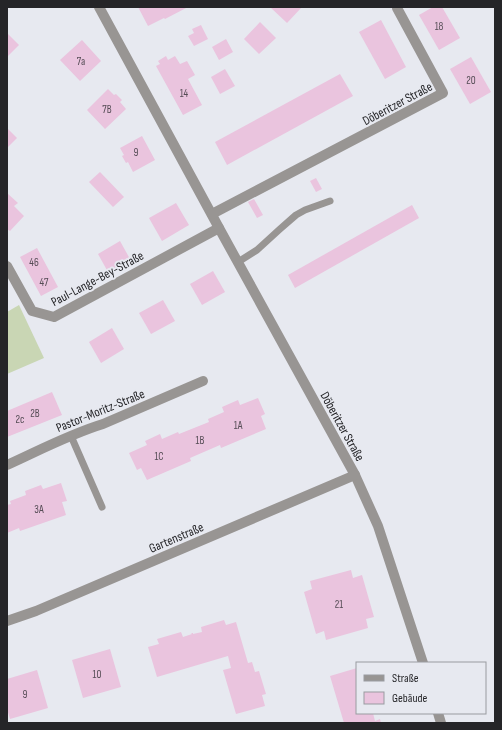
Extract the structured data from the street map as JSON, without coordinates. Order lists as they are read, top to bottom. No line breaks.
{"streets":{"street":["Döberitzer Straße","Paul-Lange-Bey-Straße","Pastor-Moritz-Straße","Gartenstraße"]},"crossings":[["Döberitzer Straße","Paul-Lange-Bey-Straße"],["Döberitzer Straße","Gartenstraße"]],"house_numbers":["18","7a","20","14","7B","9","46","47","2B","2c","1A","1B","1C","3A","21","10","9"],"legend":["Straße","Gebäude"]}
